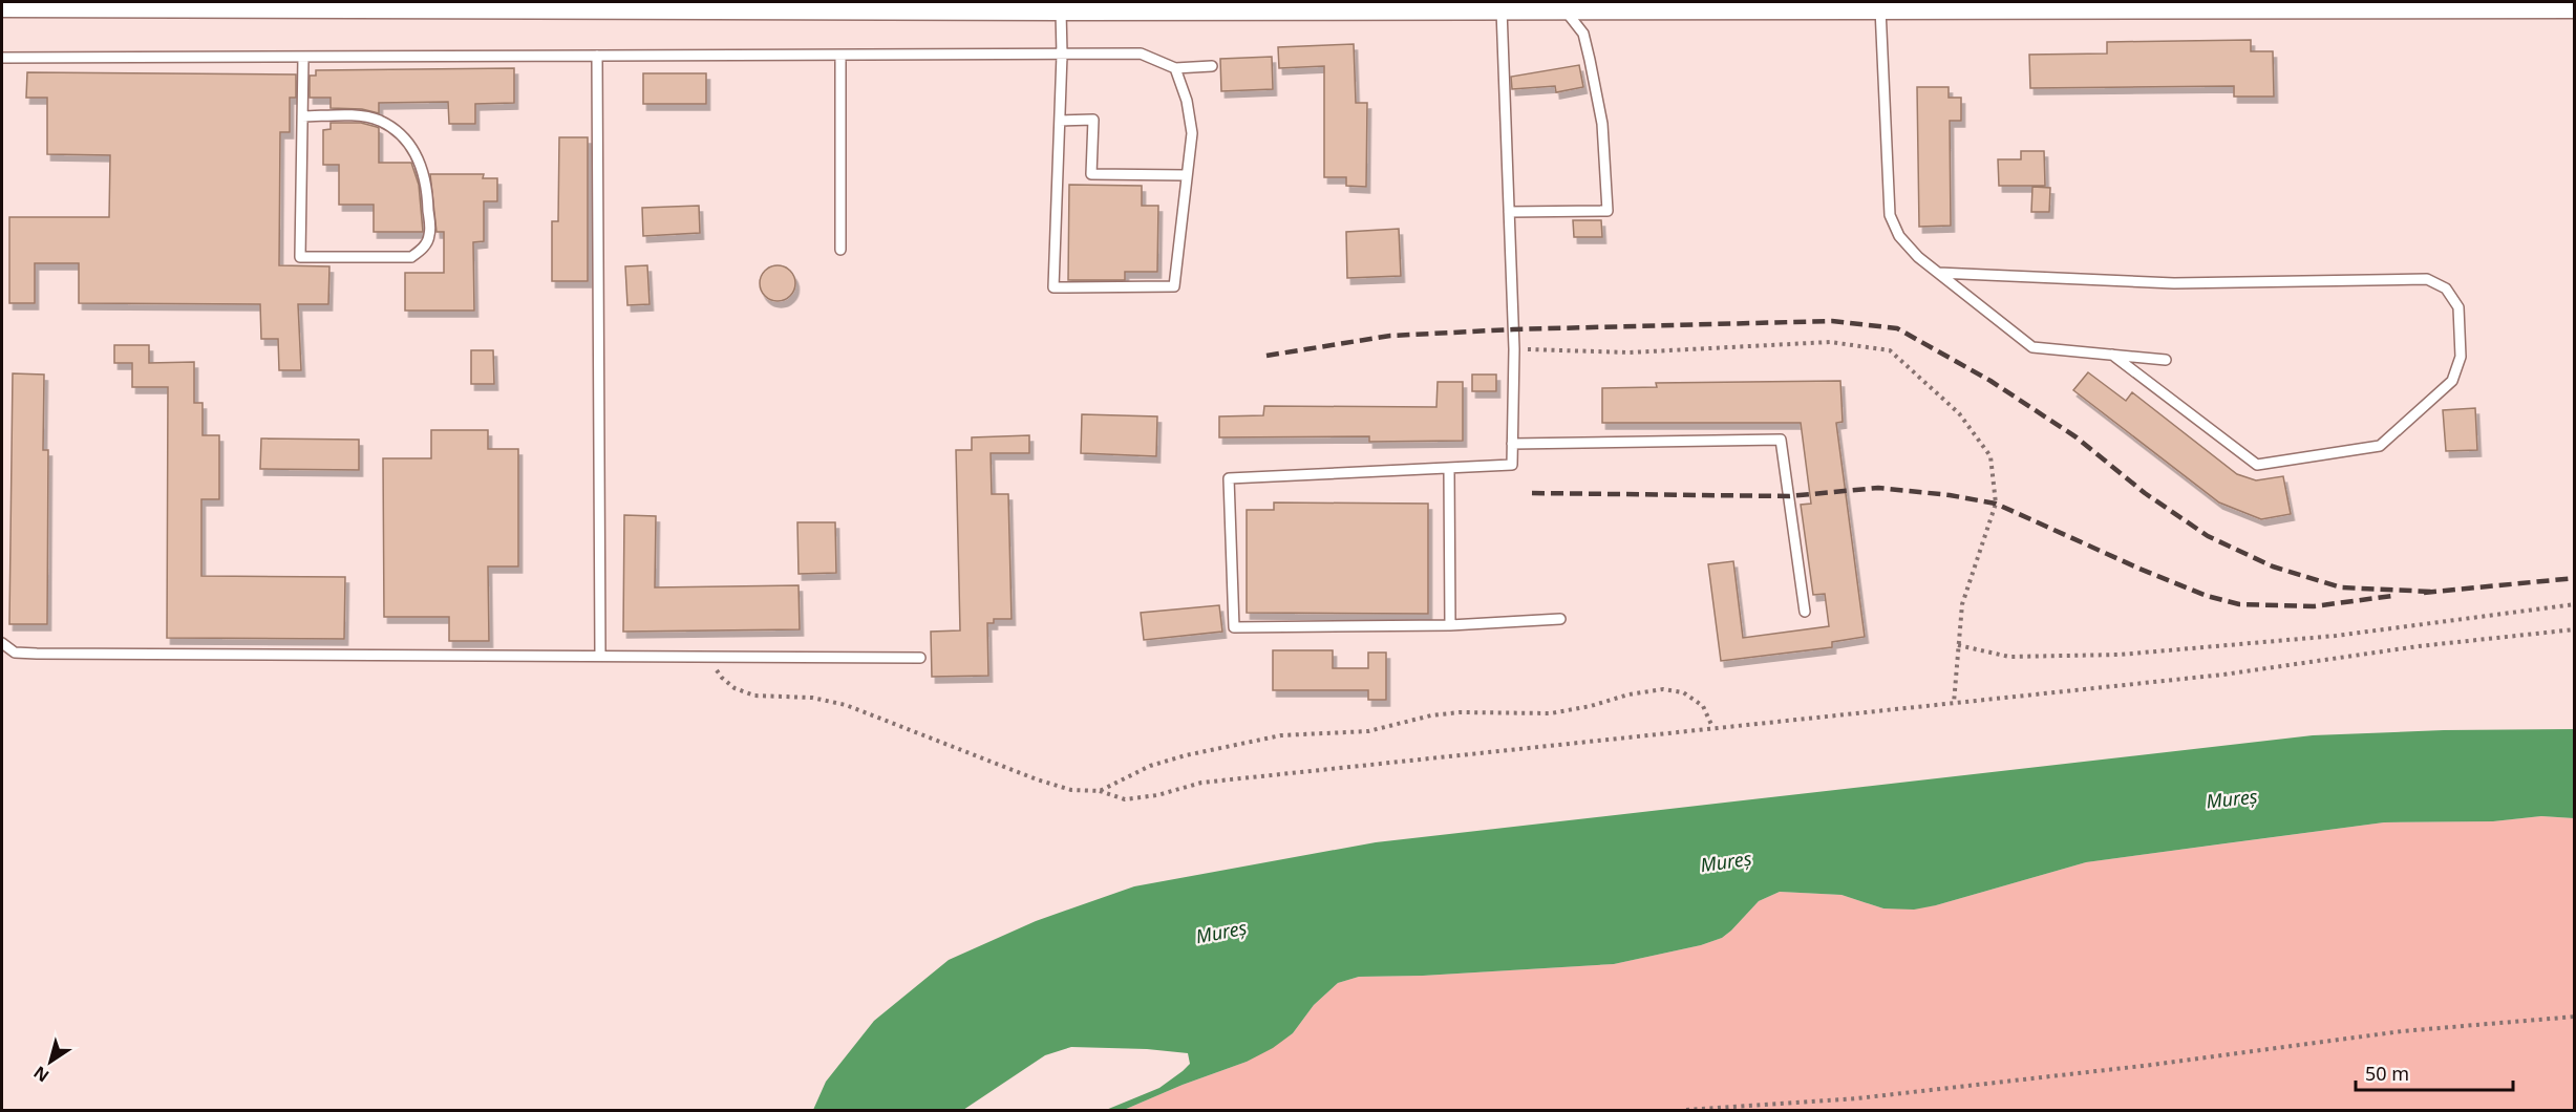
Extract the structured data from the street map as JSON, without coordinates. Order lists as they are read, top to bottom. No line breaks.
{"water":["Mureș"],"scale_bar":"50 m","north":"bottom left"}
